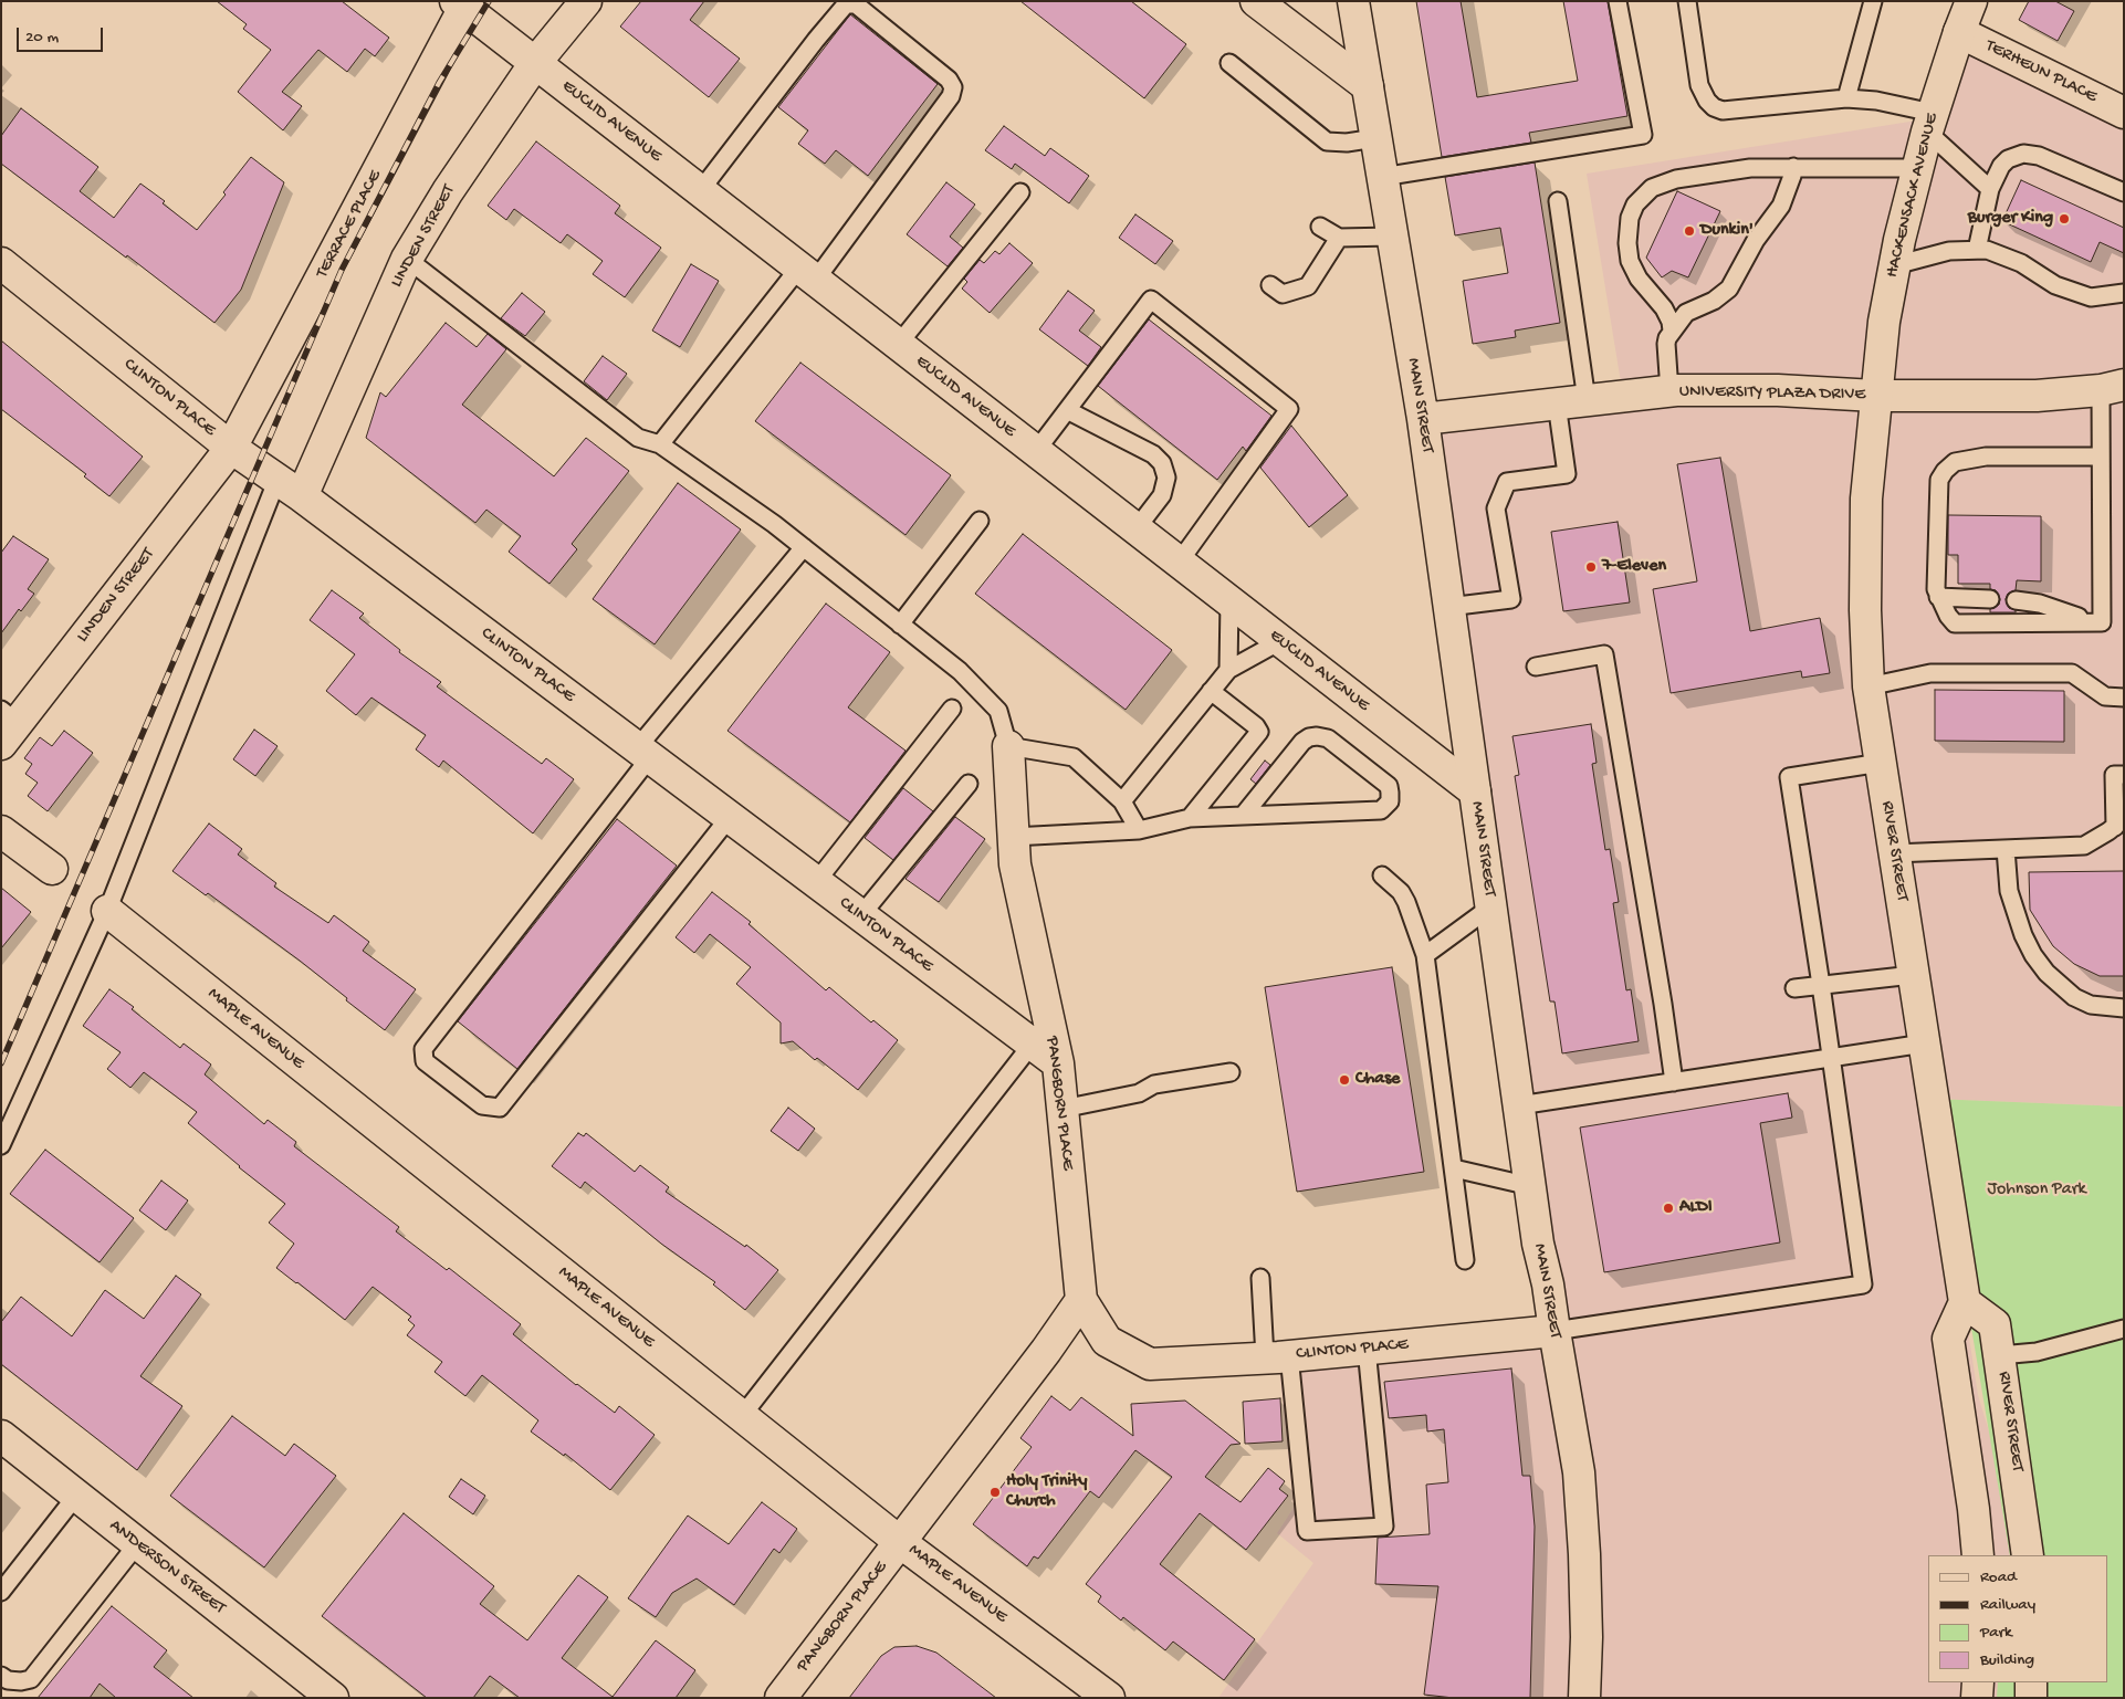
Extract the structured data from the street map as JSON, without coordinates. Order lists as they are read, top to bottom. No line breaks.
{"streets":{"street":["TERHEUN PLACE","EUCLID AVENUE","HACKENSACK AVENUE","TERRACE PLACE","LINDEN STREET","UNIVERSITY PLAZA DRIVE","CLINTON PLACE","MAIN STREET","RIVER STREET","MAPLE AVENUE","PANGBORN PLACE","ANDERSON STREET"]},"crossings":[["TERHEUN PLACE","HACKENSACK AVENUE"],["EUCLID AVENUE","TERRACE PLACE"],["EUCLID AVENUE","LINDEN STREET"],["EUCLID AVENUE","MAIN STREET"],["HACKENSACK AVENUE","UNIVERSITY PLAZA DRIVE"],["HACKENSACK AVENUE","RIVER STREET"],["TERRACE PLACE","LINDEN STREET"],["TERRACE PLACE","CLINTON PLACE"],["LINDEN STREET","CLINTON PLACE"],["UNIVERSITY PLAZA DRIVE","MAIN STREET"],["UNIVERSITY PLAZA DRIVE","RIVER STREET"],["CLINTON PLACE","MAIN STREET"],["CLINTON PLACE","PANGBORN PLACE"],["MAPLE AVENUE","PANGBORN PLACE"]],"parks":["Johnson Park"],"places":["Burger King","Dunkin'","7-Eleven","Chase","ALDI","Holy Trinity Church"],"legend":["Road","Railway","Park","Building"],"scale_bar":"20 m"}
